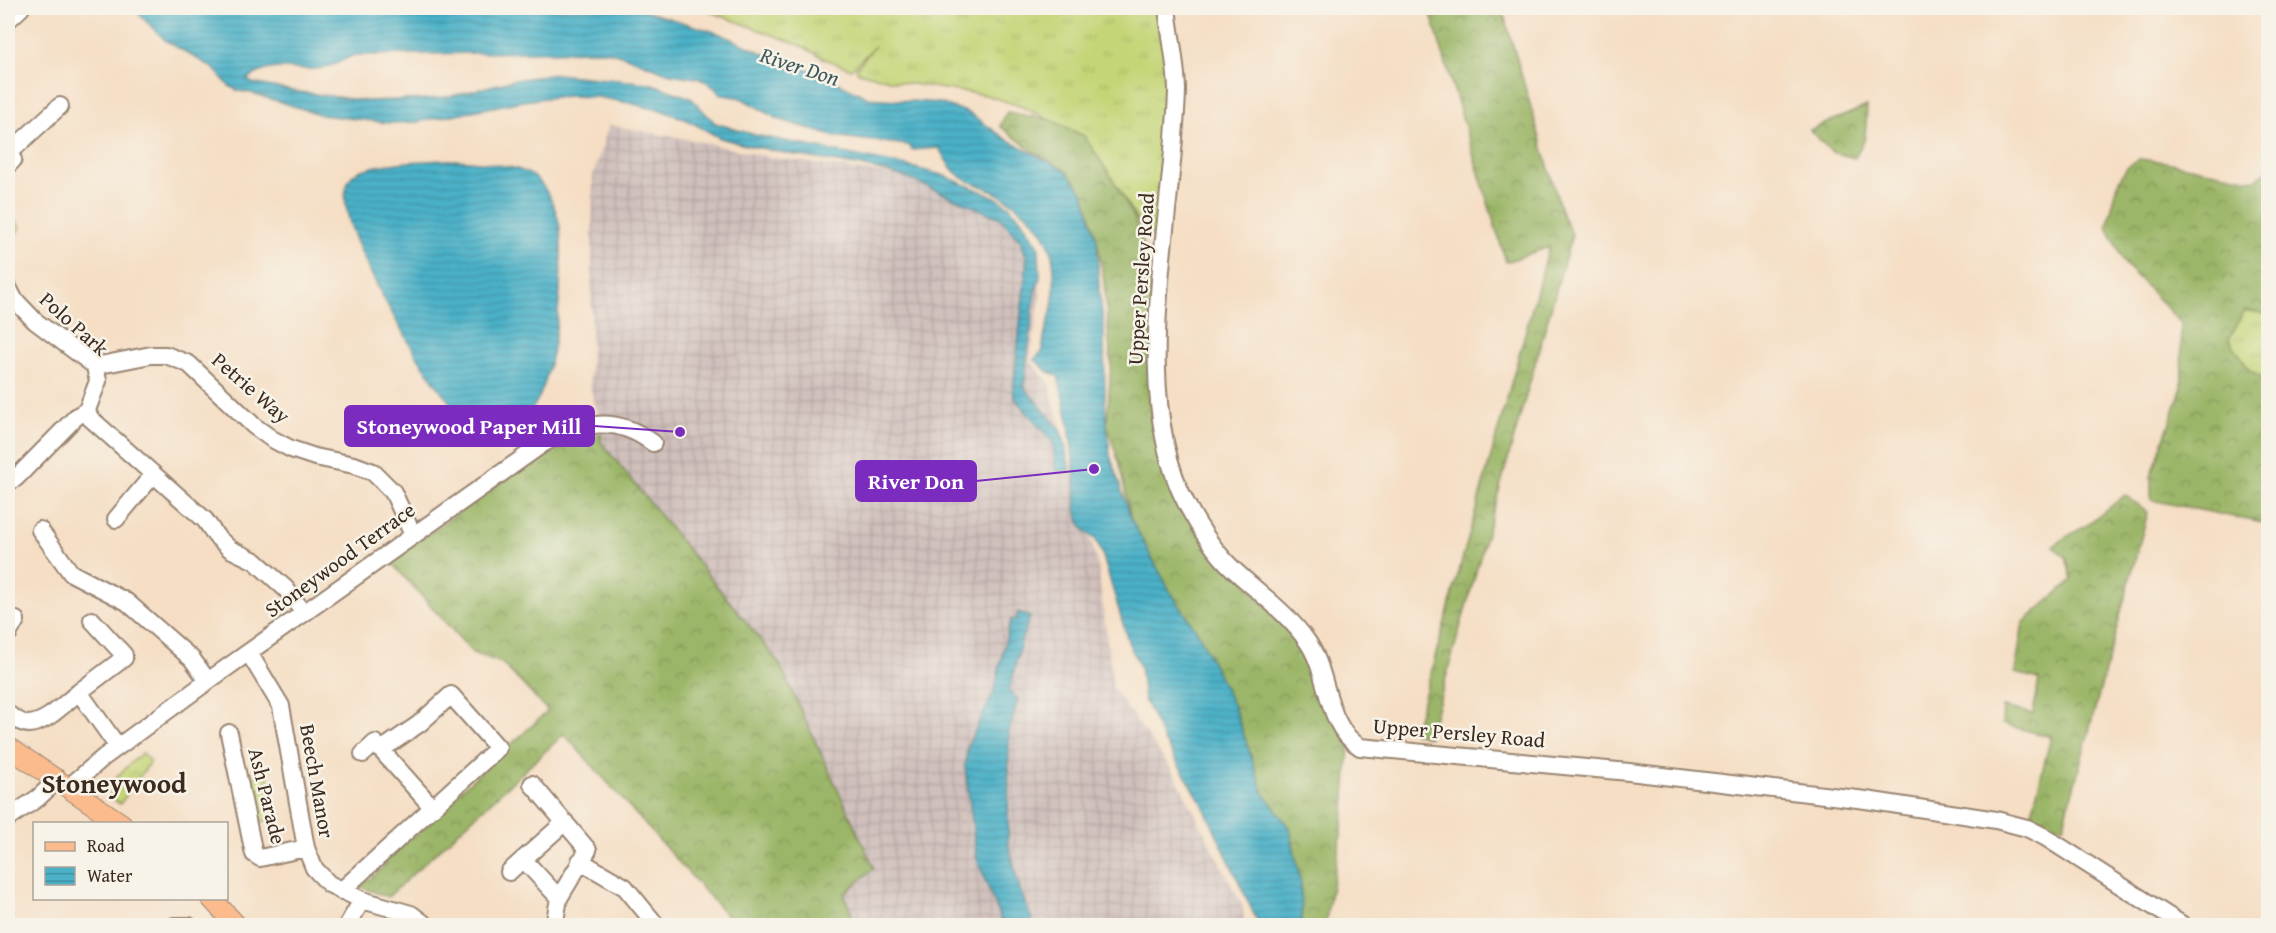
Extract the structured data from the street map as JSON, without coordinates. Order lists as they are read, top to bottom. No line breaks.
{"streets":{"street":["Upper Persley Road","Polo Park","Petrie Way","Stoneywood Terrace","Beech Manor","Ash Parade"]},"crossings":[["Polo Park","Petrie Way"],["Petrie Way","Stoneywood Terrace"],["Stoneywood Terrace","Beech Manor"],["Beech Manor","Ash Parade"]],"districts":["Stoneywood"],"water":["River Don"],"places":["Stoneywood Paper Mill","River Don"],"legend":["Road","Water"]}
